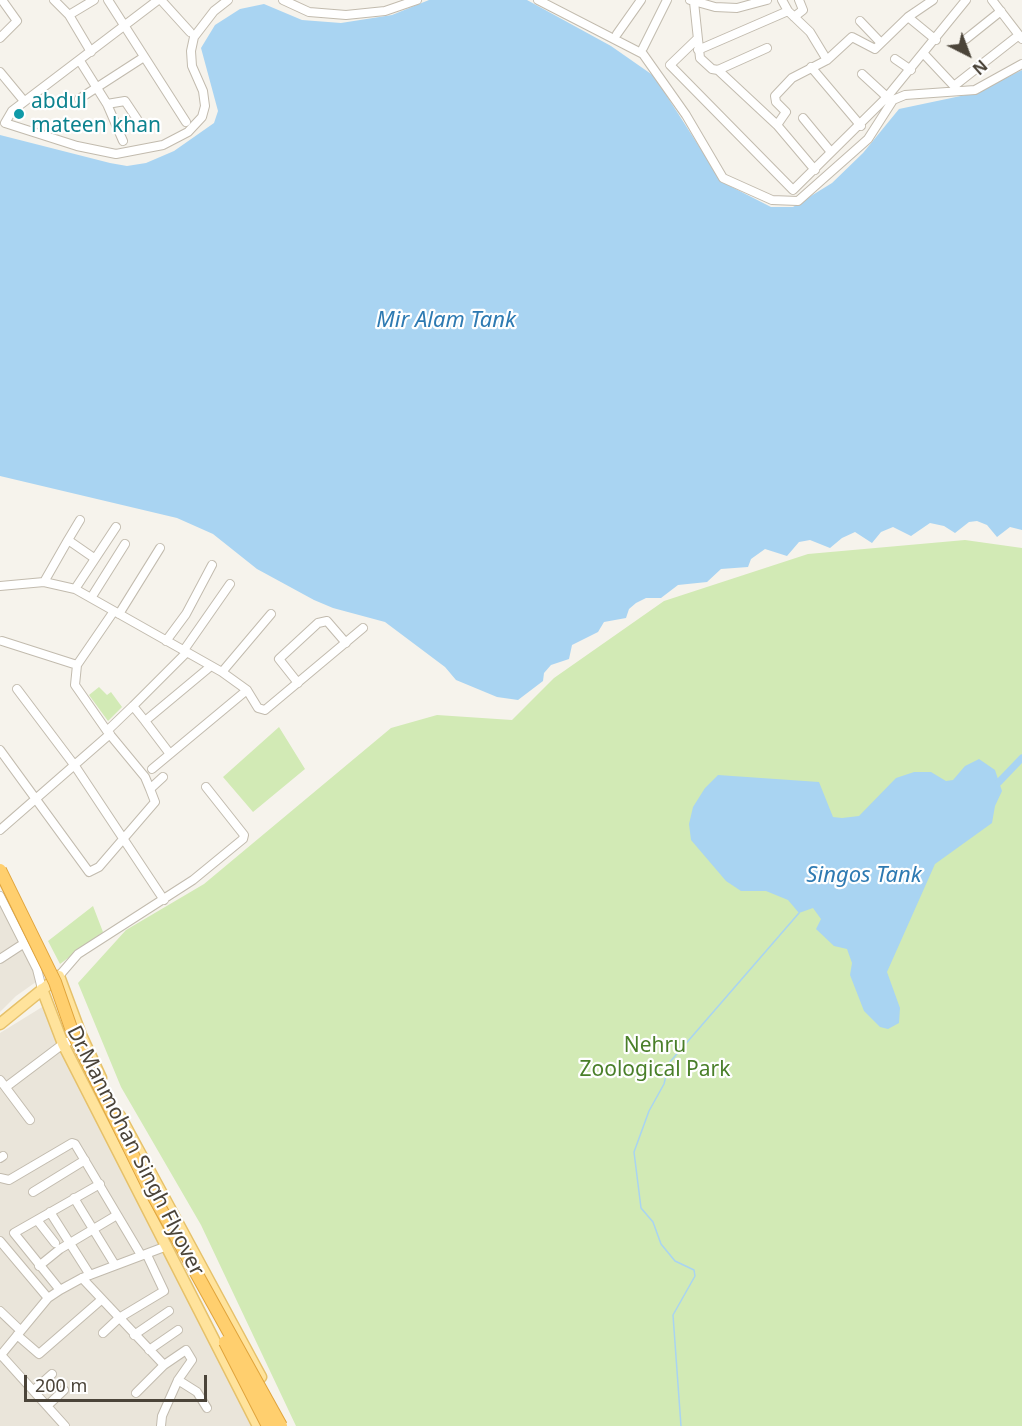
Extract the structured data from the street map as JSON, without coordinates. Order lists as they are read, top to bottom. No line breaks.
{"streets":{"highway":["Dr.Manmohan Singh Flyover"]},"water":["Mir Alam Tank","Singos Tank"],"parks":["Nehru Zoological Park"],"places":["abdul mateen khan"],"scale_bar":"200 m","north":"bottom right"}
